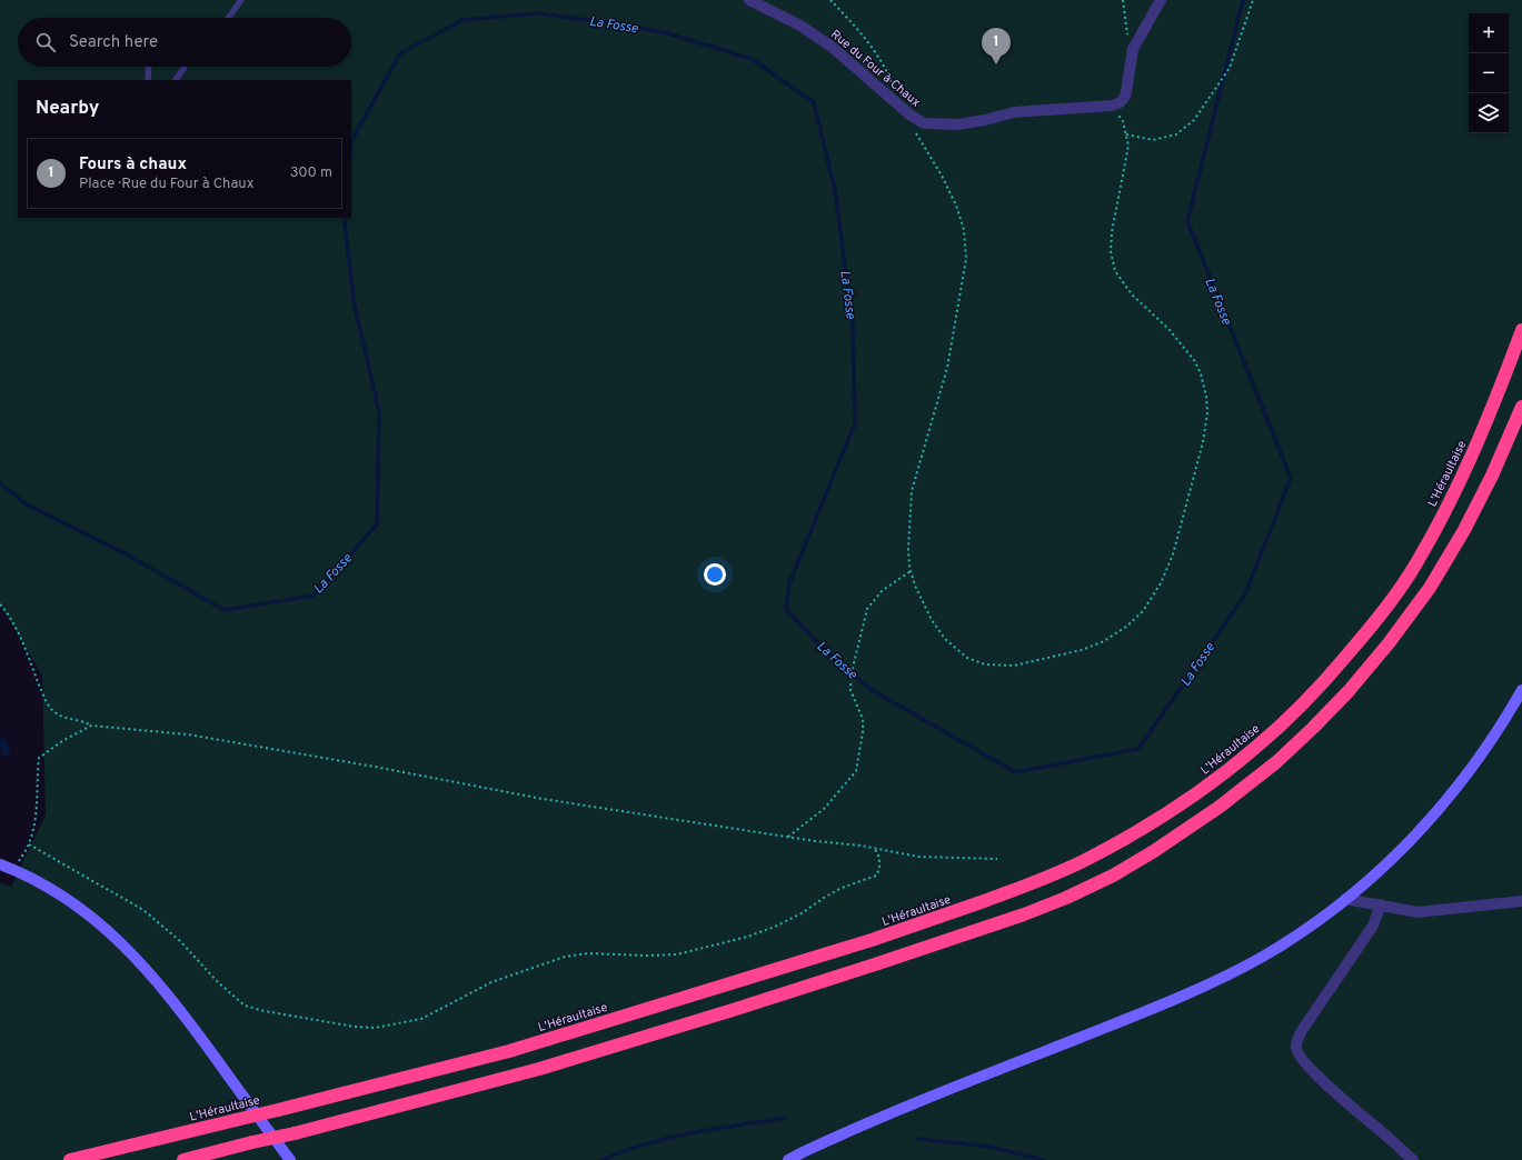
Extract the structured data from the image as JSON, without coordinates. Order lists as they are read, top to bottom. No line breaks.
{"streets":{"highway":["L'Héraultaise"],"street":["Rue du Four à Chaux"]},"water":["La Fosse"],"page":{"map_buttons":["+","−"],"search":"Search here","pins":"1","heading":"Nearby","list":[{"mark":"1","name":"Fours à chaux","note":"Place · Rue du Four à Chaux","value":"300 m"}]}}
